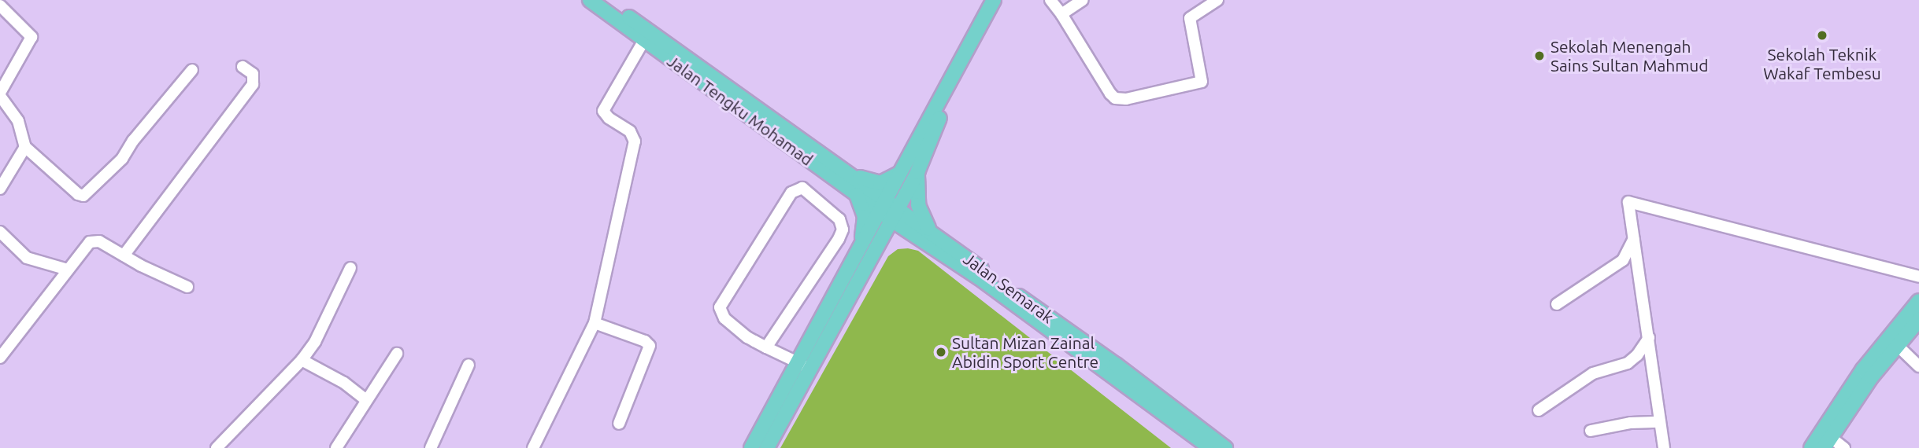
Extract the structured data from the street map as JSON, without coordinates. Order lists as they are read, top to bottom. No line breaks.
{"streets":{"main road":["Jalan Tengku Mohamad","Jalan Semarak"]},"crossings":[["Jalan Tengku Mohamad","Jalan Semarak"]],"places":["Sekolah Teknik Wakaf Tembesu","Sekolah Menengah Sains Sultan Mahmud","Sultan Mizan Zainal Abidin Sport Centre"]}
